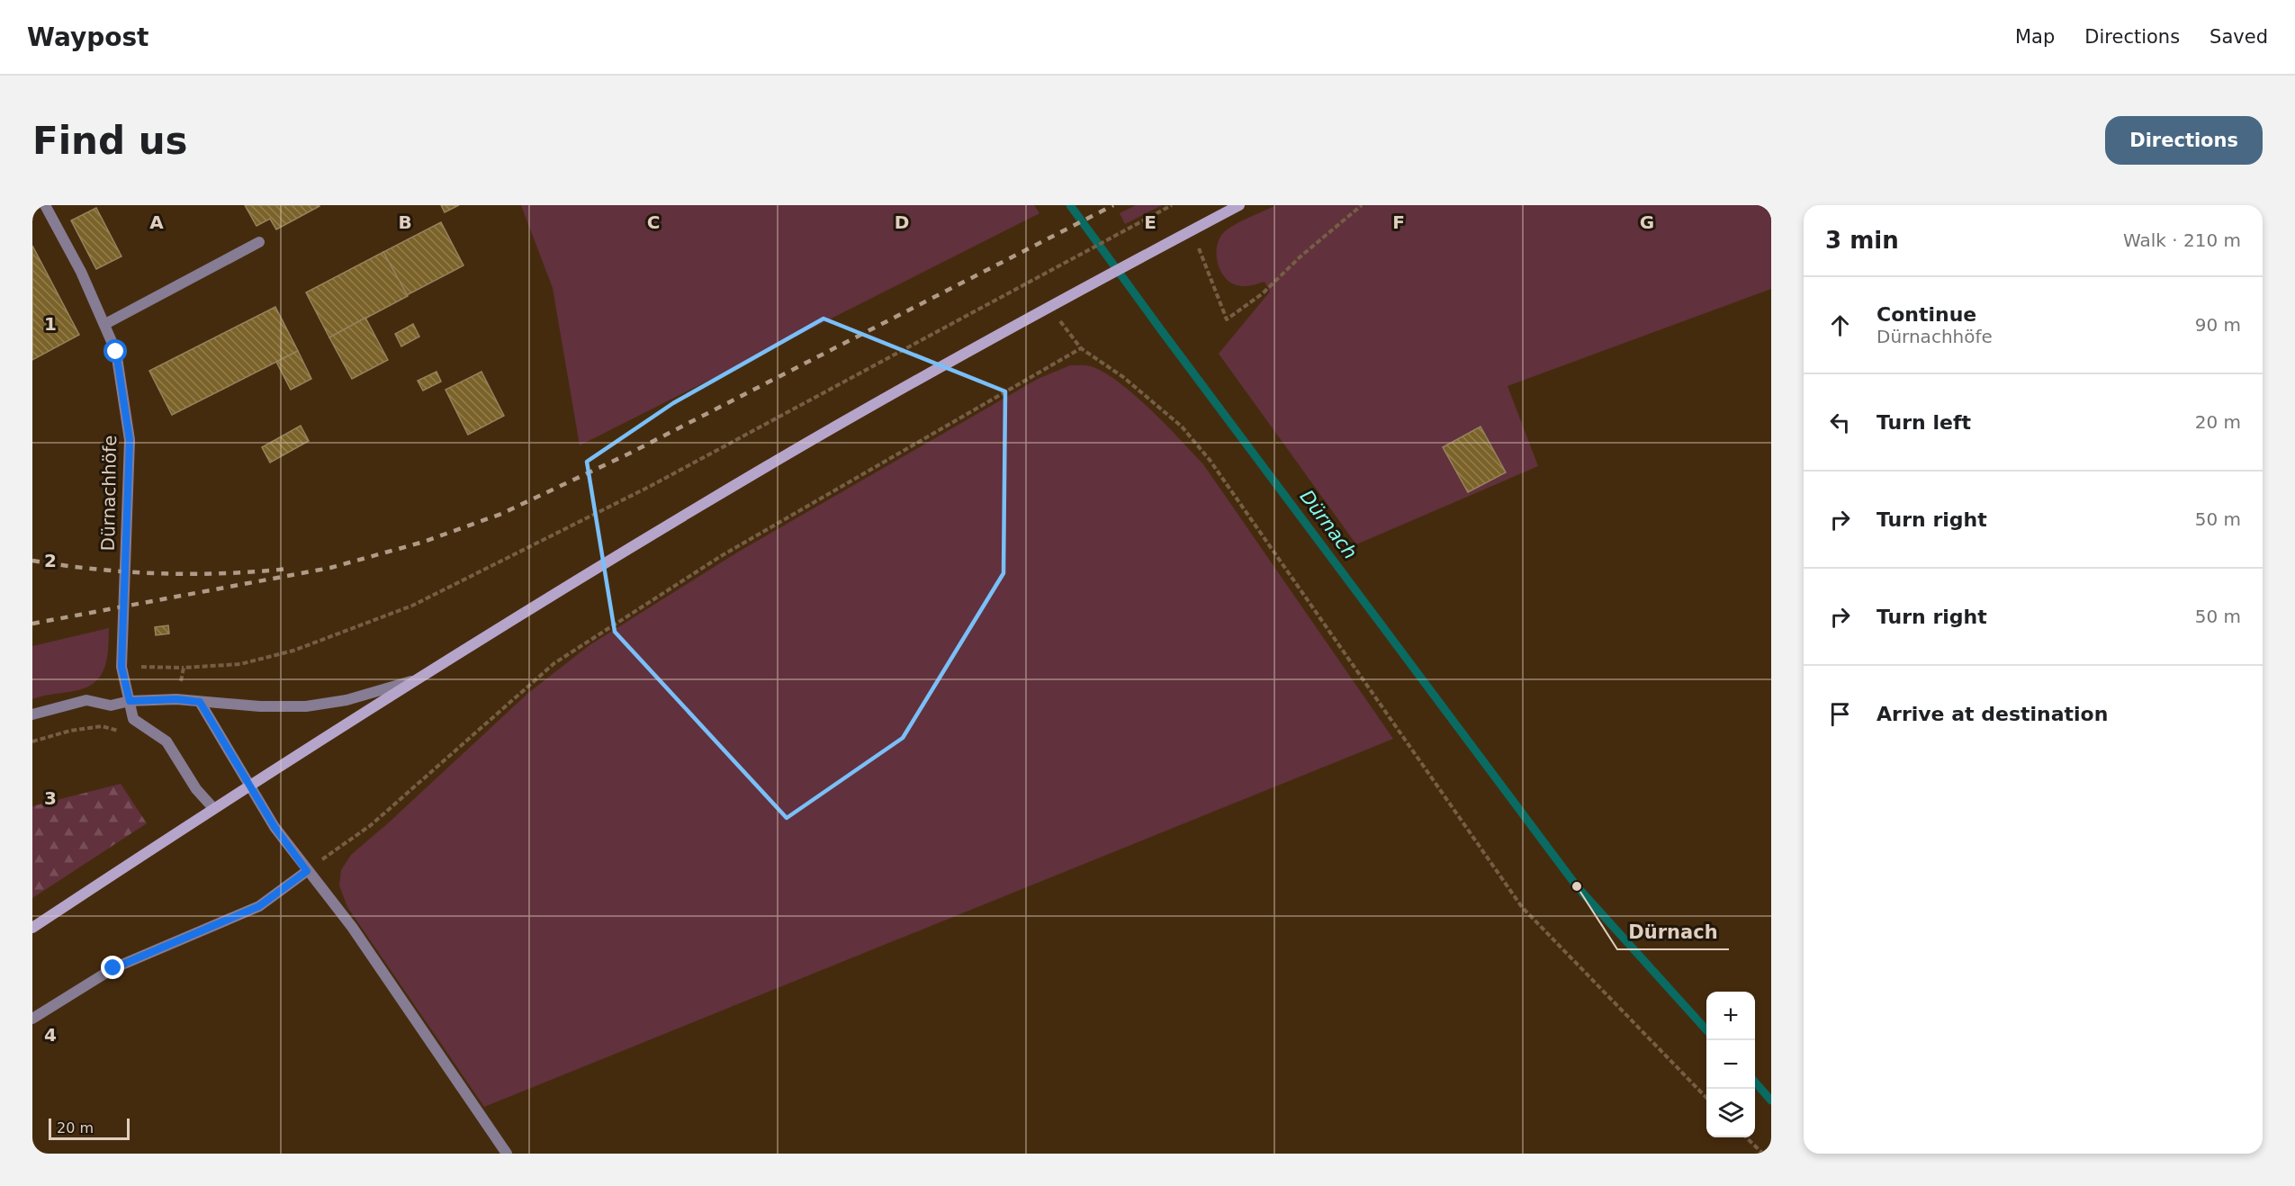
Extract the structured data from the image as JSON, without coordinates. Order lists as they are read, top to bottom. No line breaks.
{"streets":{"street":["Dürnachhöfe"]},"water":["Dürnach"],"places":["Dürnach"],"scale_bar":"20 m","page":{"header":"Waypost","nav":["Map","Directions","Saved"],"buttons":"Directions","title":"Find us","heading":["3 min","Walk · 210 m"],"list":[["Continue","Dürnachhöfe","90 m"],["Turn left","20 m"],["Turn right","50 m"],["Turn right","50 m"],"Arrive at destination"],"map_buttons":["+","−"],"scale":"20 m"},"grid":{"columns":["A","B","C","D","E","F","G"],"rows":["1","2","3","4"]}}
